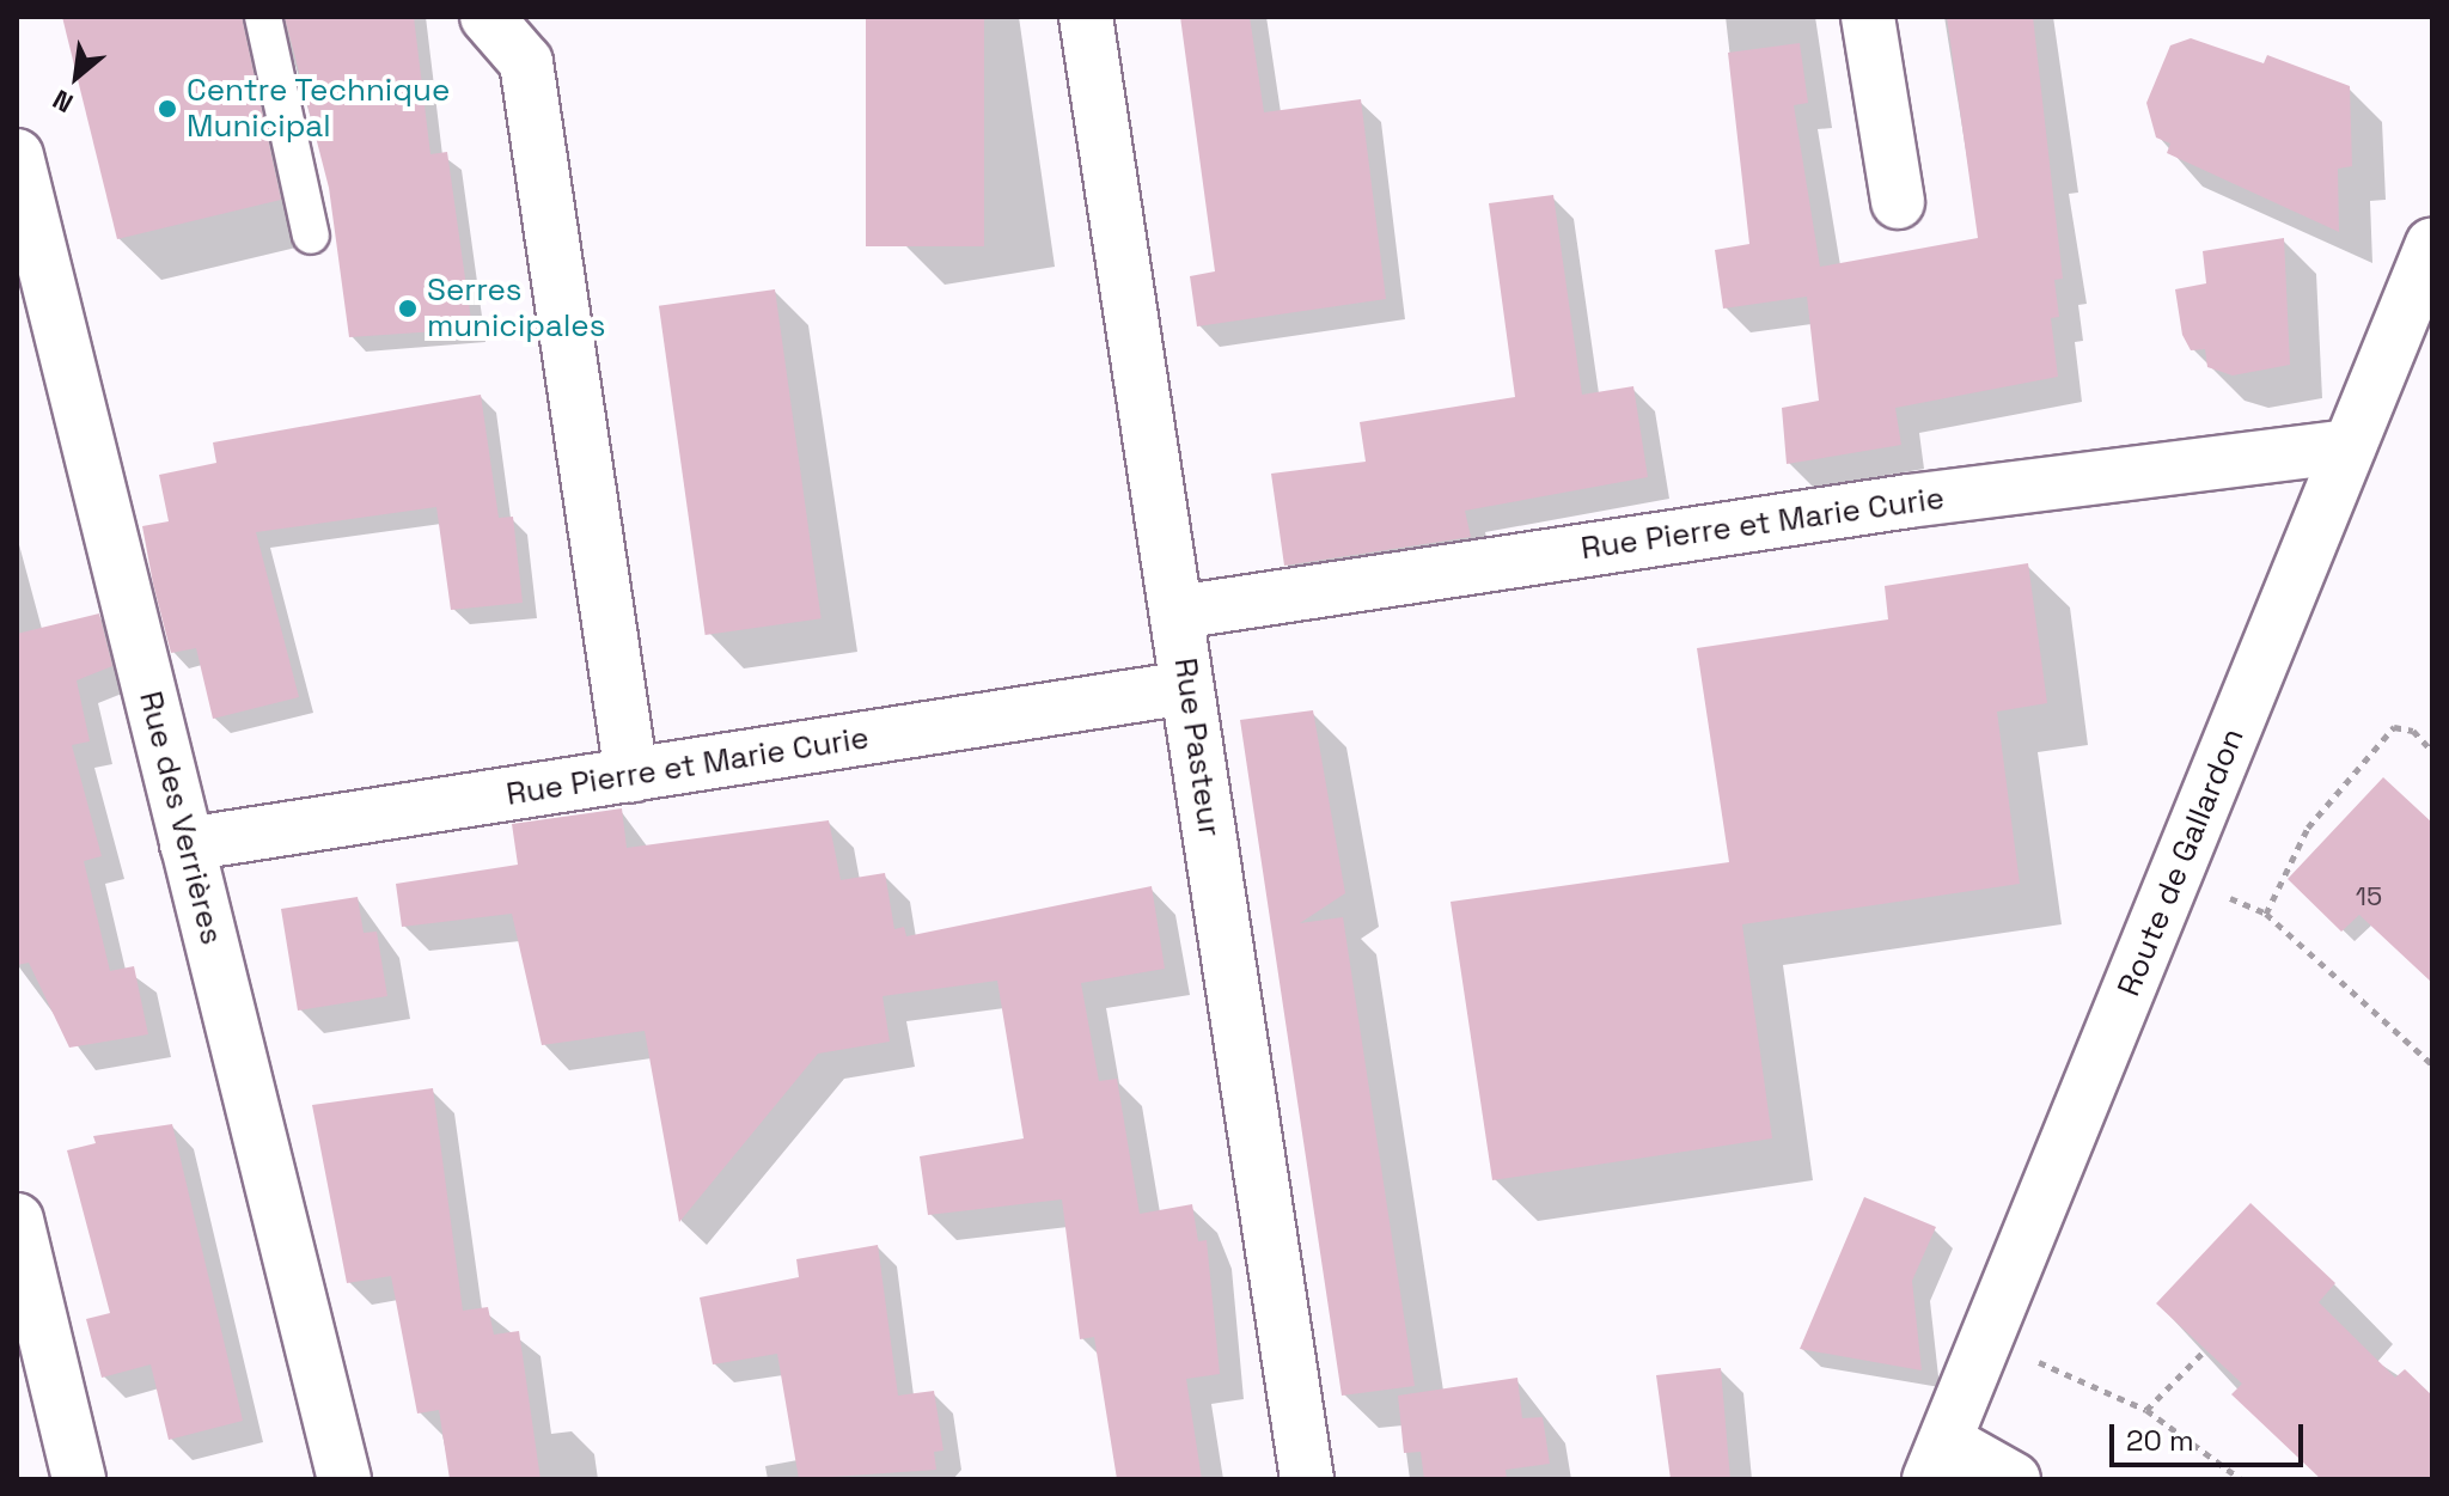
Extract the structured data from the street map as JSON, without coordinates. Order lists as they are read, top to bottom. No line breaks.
{"streets":{"street":["Rue Pierre et Marie Curie","Rue Pasteur","Rue des Verrières","Route de Gallardon"]},"crossings":[["Rue Pierre et Marie Curie","Rue Pasteur"],["Rue Pierre et Marie Curie","Rue des Verrières"],["Rue Pierre et Marie Curie","Route de Gallardon"]],"places":["Centre Technique Municipal","Serres municipales"],"house_numbers":["15"],"scale_bar":"20 m","north":"bottom left"}
